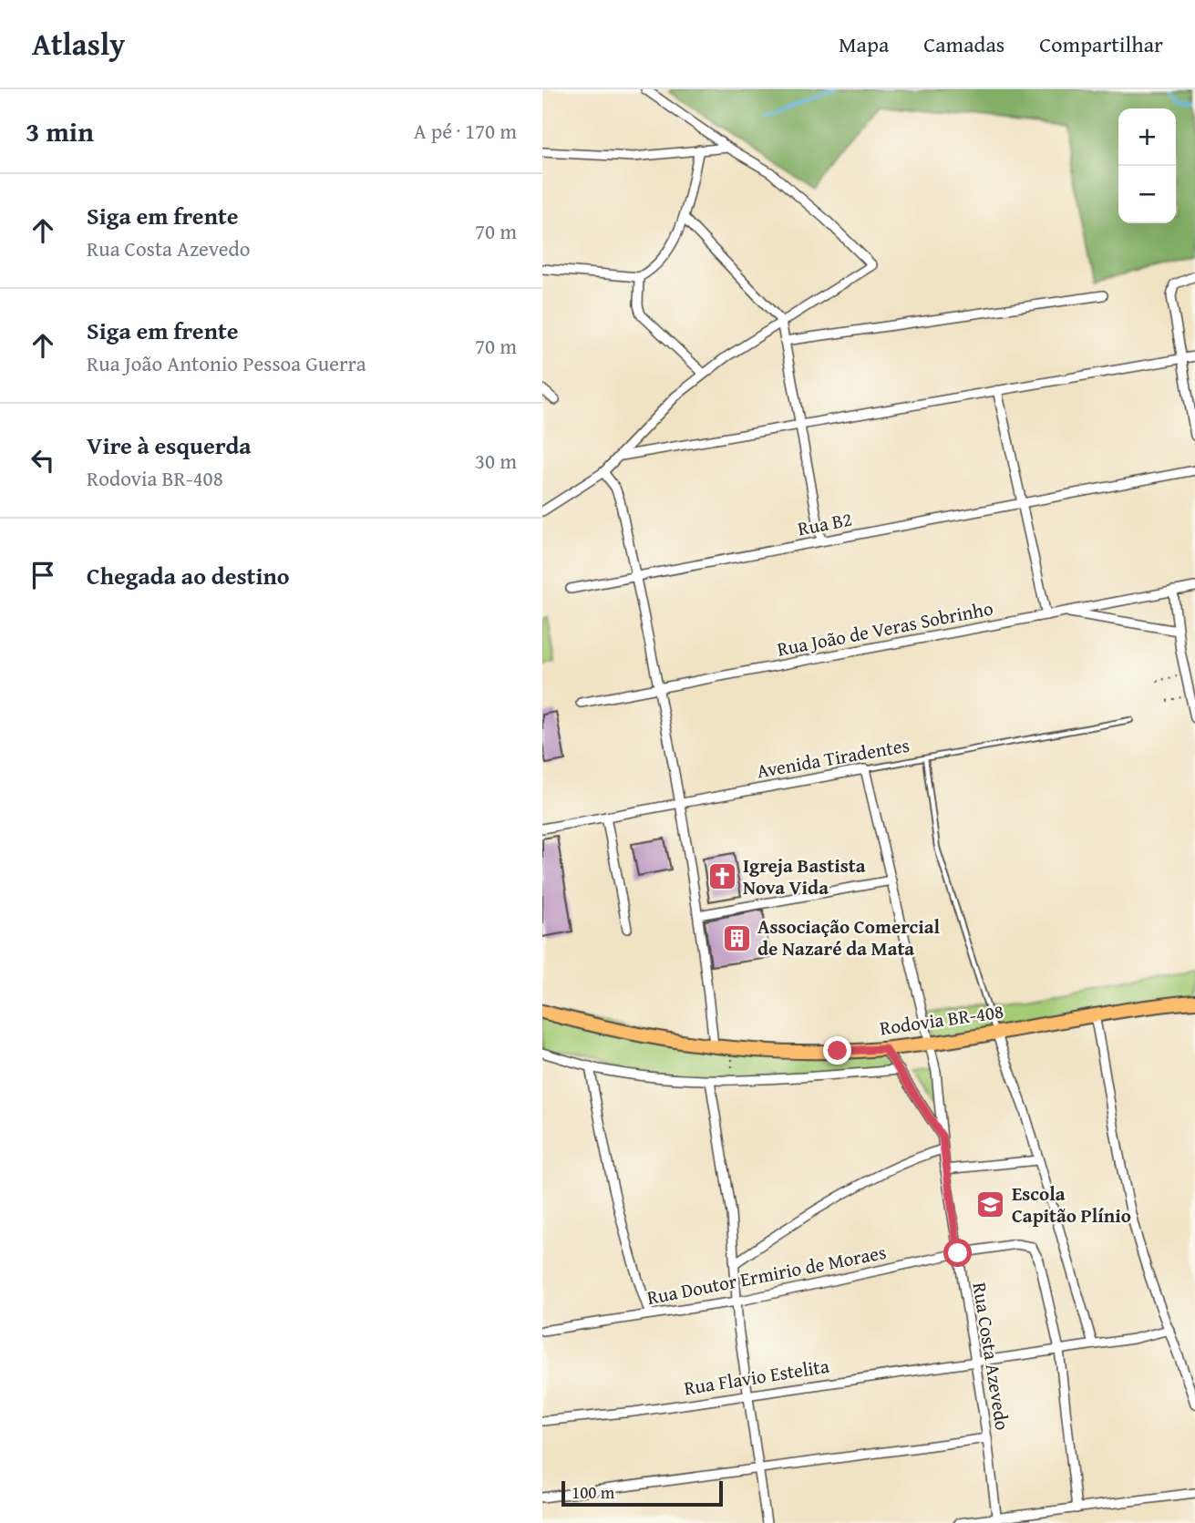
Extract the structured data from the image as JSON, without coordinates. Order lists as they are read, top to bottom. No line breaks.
{"streets":{"main road":["Rodovia BR-408"],"street":["Rua B2","Rua João de Veras Sobrinho","Avenida Tiradentes","Rua Doutor Ermirio de Moraes","Rua Costa Azevedo","Rua Flavio Estelita"]},"crossings":[["Avenida Tiradentes","Rua Costa Azevedo"],["Rodovia BR-408","Rua Costa Azevedo"],["Rua Doutor Ermirio de Moraes","Rua Costa Azevedo"],["Rua Doutor Ermirio de Moraes","Rua Flavio Estelita"],["Rua Costa Azevedo","Rua Flavio Estelita"]],"places":{"church":["Igreja Bastista Nova Vida"],"building":["Associação Comercial de Nazaré da Mata"],"school or university":["Escola Capitão Plínio"]},"scale_bar":"100 m","page":{"header":"Atlasly","nav":["Mapa","Camadas","Compartilhar"],"heading":["3 min","A pé · 170 m"],"map_buttons":["+","−"],"list":[["Siga em frente","Rua Costa Azevedo","70 m"],["Siga em frente","Rua João Antonio Pessoa Guerra","70 m"],["Vire à esquerda","Rodovia BR-408","30 m"],"Chegada ao destino"],"scale":"100 m"}}
